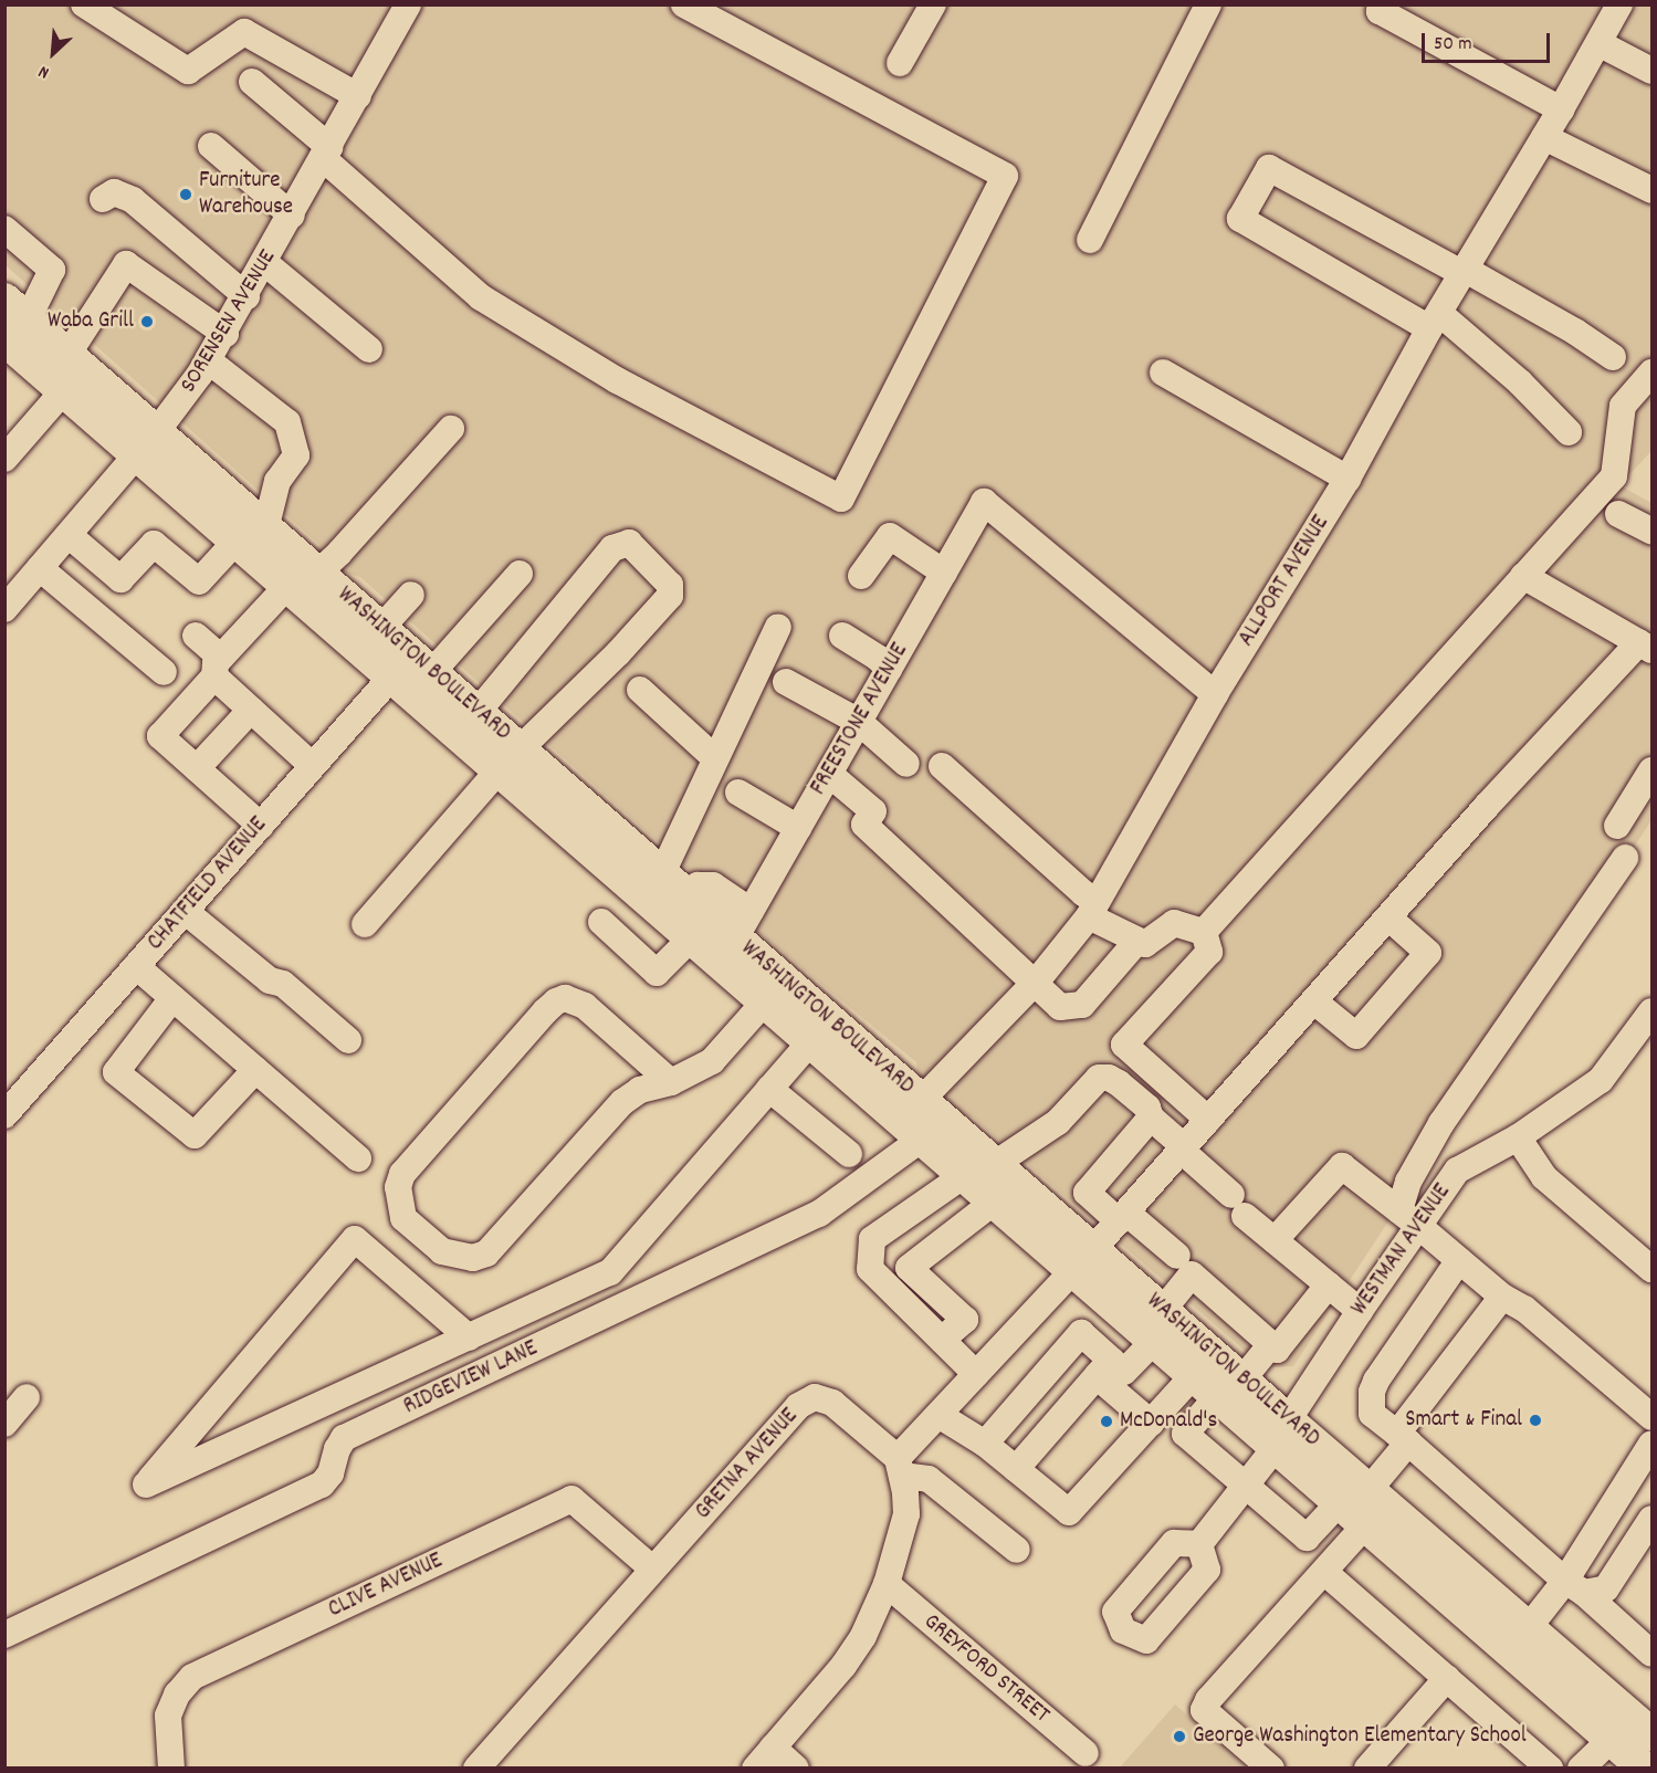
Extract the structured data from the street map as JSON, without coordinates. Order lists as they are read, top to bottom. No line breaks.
{"streets":{"main road":["WASHINGTON BOULEVARD"],"street":["SORENSEN AVENUE","ALLPORT AVENUE","FREESTONE AVENUE","CHATFIELD AVENUE","WESTMAN AVENUE","RIDGEVIEW LANE","GRETNA AVENUE","CLIVE AVENUE","GREYFORD STREET"]},"crossings":[["SORENSEN AVENUE","WASHINGTON BOULEVARD"],["ALLPORT AVENUE","WASHINGTON BOULEVARD"],["ALLPORT AVENUE","FREESTONE AVENUE"],["ALLPORT AVENUE","RIDGEVIEW LANE"],["WASHINGTON BOULEVARD","FREESTONE AVENUE"],["WASHINGTON BOULEVARD","CHATFIELD AVENUE"],["WASHINGTON BOULEVARD","WESTMAN AVENUE"],["WASHINGTON BOULEVARD","RIDGEVIEW LANE"],["GRETNA AVENUE","CLIVE AVENUE"]],"places":["Furniture Warehouse","Waba Grill","Smart & Final","McDonald's","George Washington Elementary School"],"scale_bar":"50 m","north":"bottom left"}
